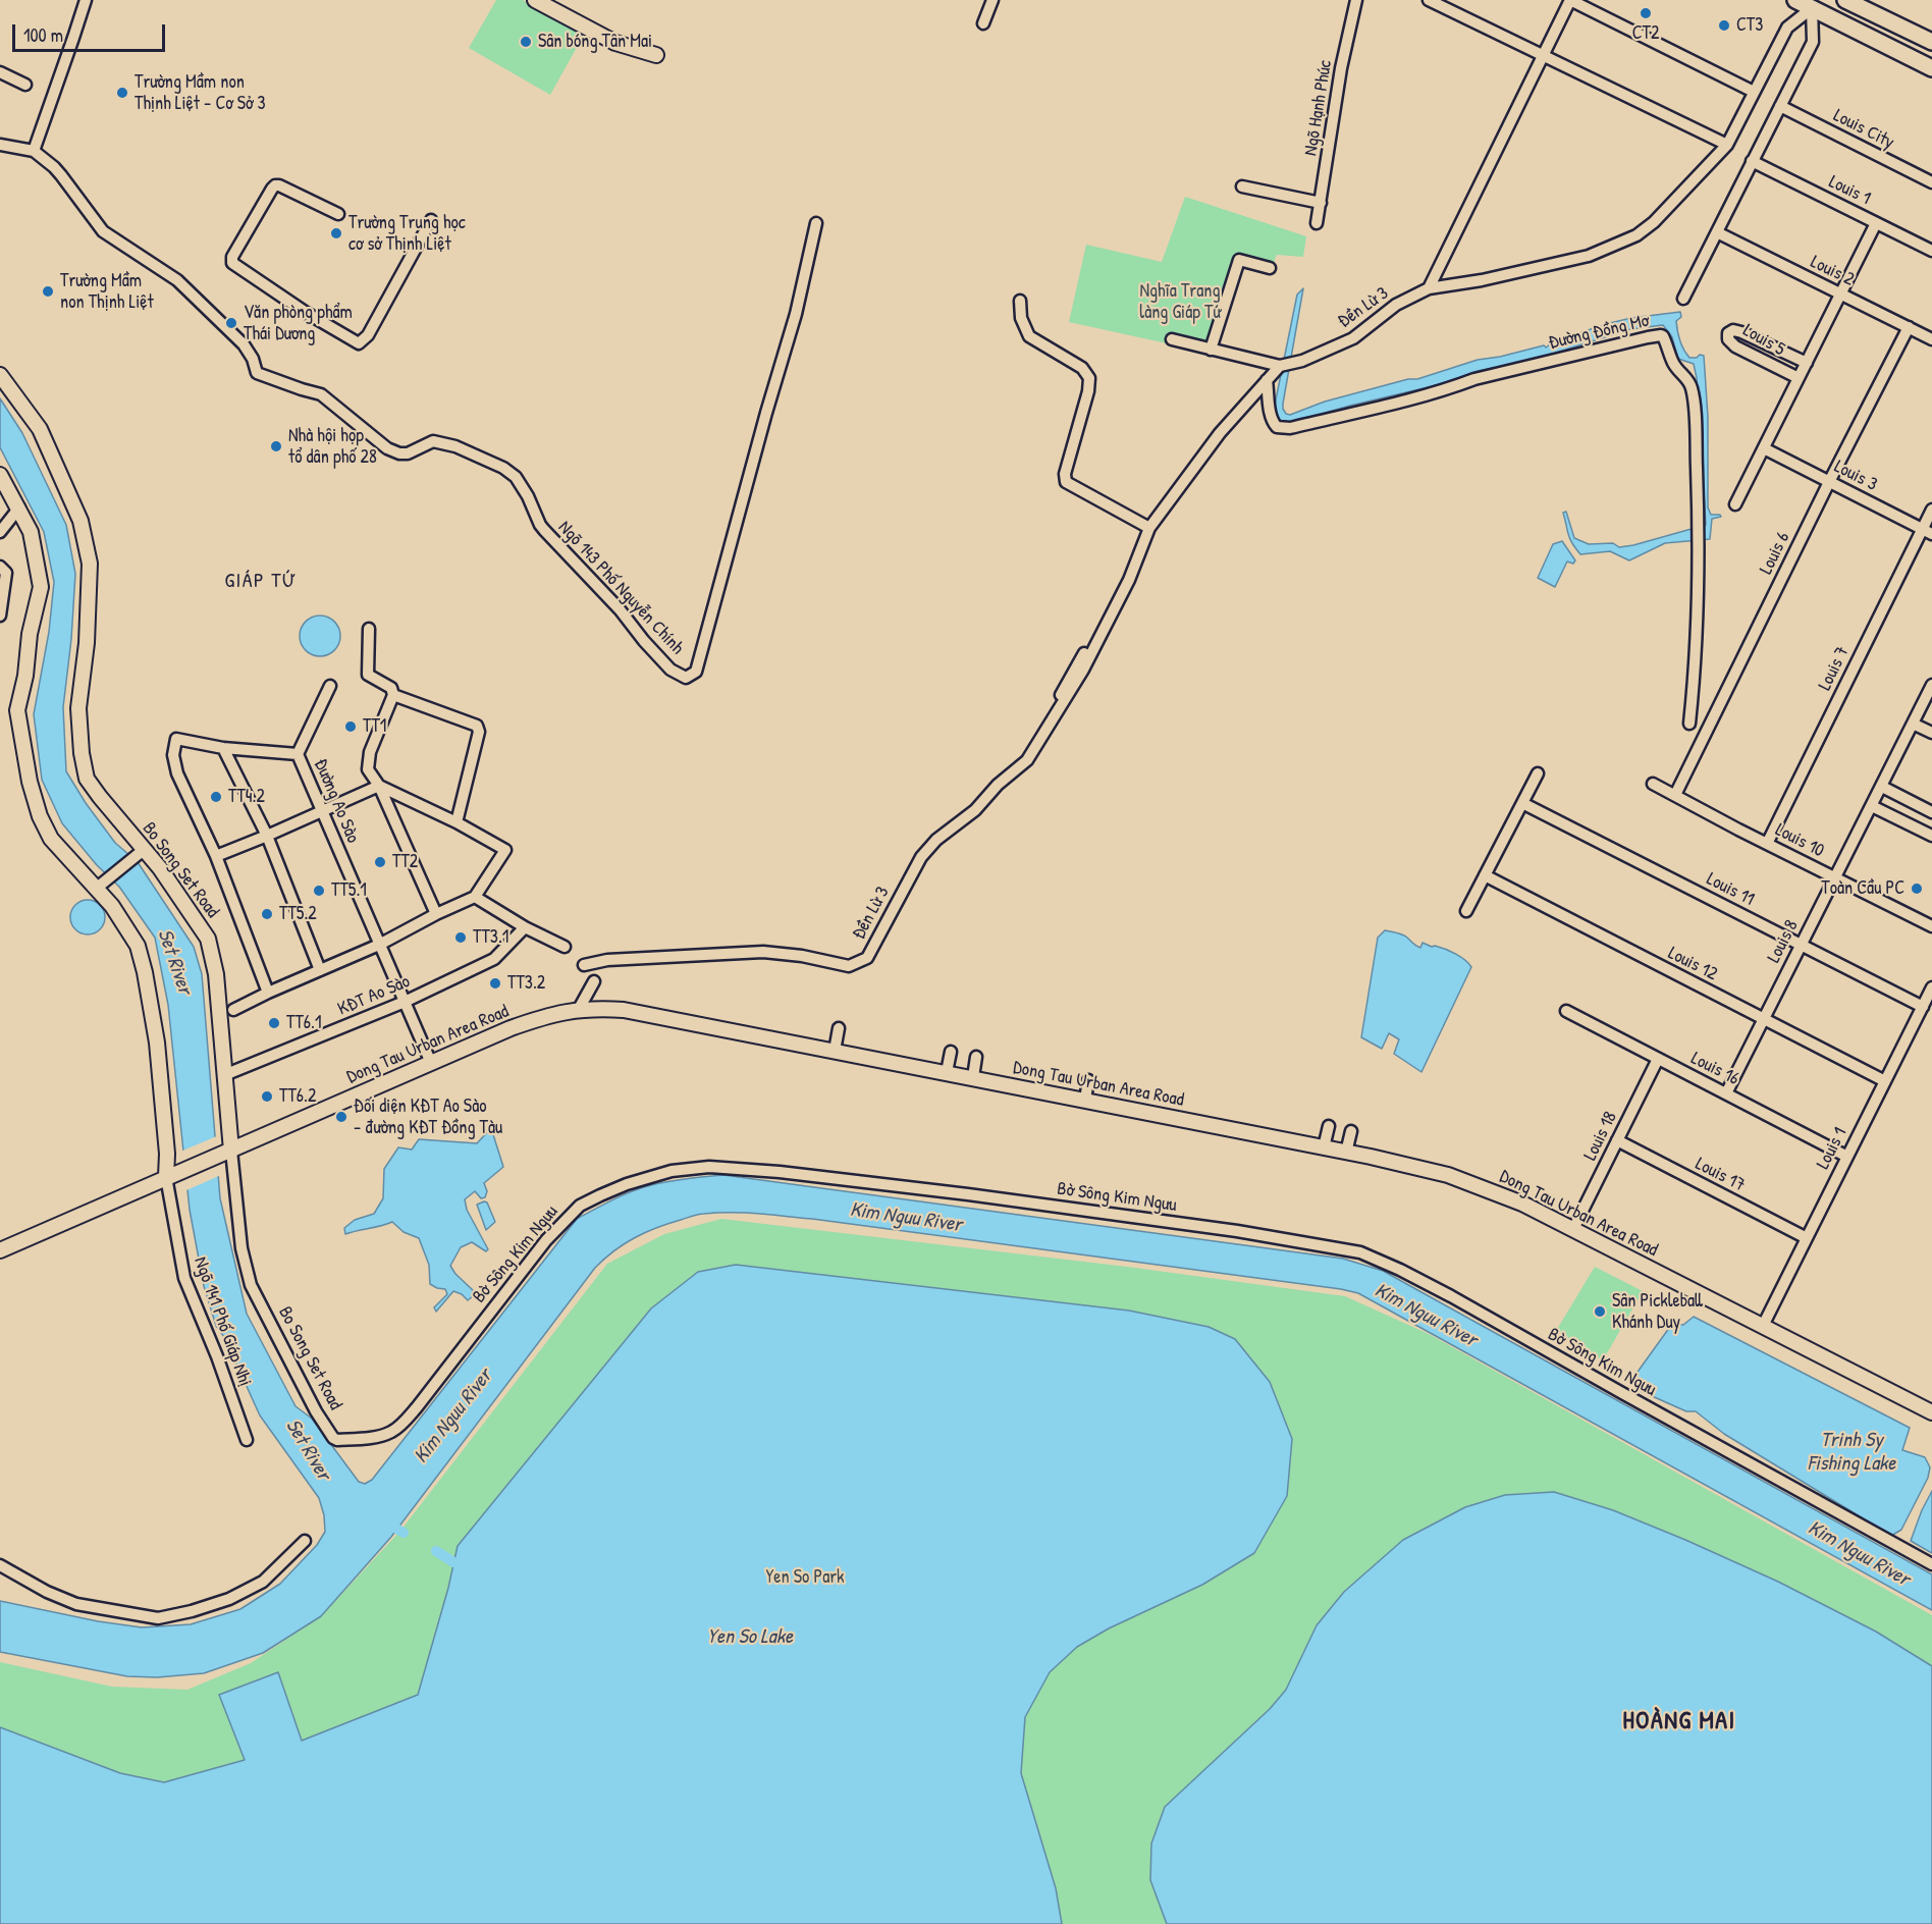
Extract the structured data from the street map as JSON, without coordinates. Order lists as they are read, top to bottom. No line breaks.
{"streets":{"main road":["Bo Song Set Road","Dong Tau Urban Area Road"],"street":["Ngõ Hạnh Phúc","Louis City","Louis 1","Louis 2","Đền Lừ 3","Đường Đồng Mơ","Louis 5","Louis 3","Louis 6","Ngõ 143 Phố Nguyễn Chính","Louis 7","Đường Ao Sào","Louis 10","Louis 11","Louis 8","Louis 12","KĐT Ao Sào","Louis 16","Louis 18","Louis 17","Bờ Sông Kim Ngưu","Ngõ 141 Phố Giáp Nhị"]},"crossings":[["Louis 1","Louis 5"],["Louis 1","Louis 11"],["Louis 1","Louis 12"],["Louis 1","Dong Tau Urban Area Road"],["Louis 1","Louis 16"],["Louis 1","Louis 17"],["Louis 2","Louis 5"],["Louis 2","Louis 6"],["Đền Lừ 3","Đường Đồng Mơ"],["Louis 5","Louis 3"],["Louis 3","Louis 6"],["Louis 3","Louis 7"],["Louis 6","Louis 10"],["Louis 7","Louis 10"],["Đường Ao Sào","KĐT Ao Sào"],["Đường Ao Sào","Dong Tau Urban Area Road"],["Louis 10","Louis 8"],["Bo Song Set Road","KĐT Ao Sào"],["Bo Song Set Road","Dong Tau Urban Area Road"],["Bo Song Set Road","Bờ Sông Kim Ngưu"],["Louis 11","Louis 8"],["Louis 8","Louis 12"],["Louis 8","Louis 16"],["Dong Tau Urban Area Road","Louis 18"],["Dong Tau Urban Area Road","Ngõ 141 Phố Giáp Nhị"],["Louis 16","Louis 18"],["Louis 18","Louis 17"]],"districts":["GIÁP TỨ","HOÀNG MAI"],"water":["Set River","Kim Nguu River","Trinh Sy Fishing Lake","Yen So Lake"],"parks":["Nghĩa Trang làng Giáp Tứ","Yen So Park"],"places":["CT2","CT3","Sân bóng Tân Mai","Trường Mầm non Thịnh Liệt - Cơ Sở 3","Trường Trung học cơ sở Thịnh Liệt","Trường Mầm non Thịnh Liệt","Văn phòng phẩm Thái Dương","Nhà hội họp tổ dân phố 28","TT1","TT4.2","TT2","Toàn Cầu PC","TT5.1","TT5.2","TT3.1","TT3.2","TT6.1","TT6.2","Đối diện KĐT Ao Sào - đường KĐT Đồng Tàu","Sân Pickleball Khánh Duy"],"scale_bar":"100 m"}
